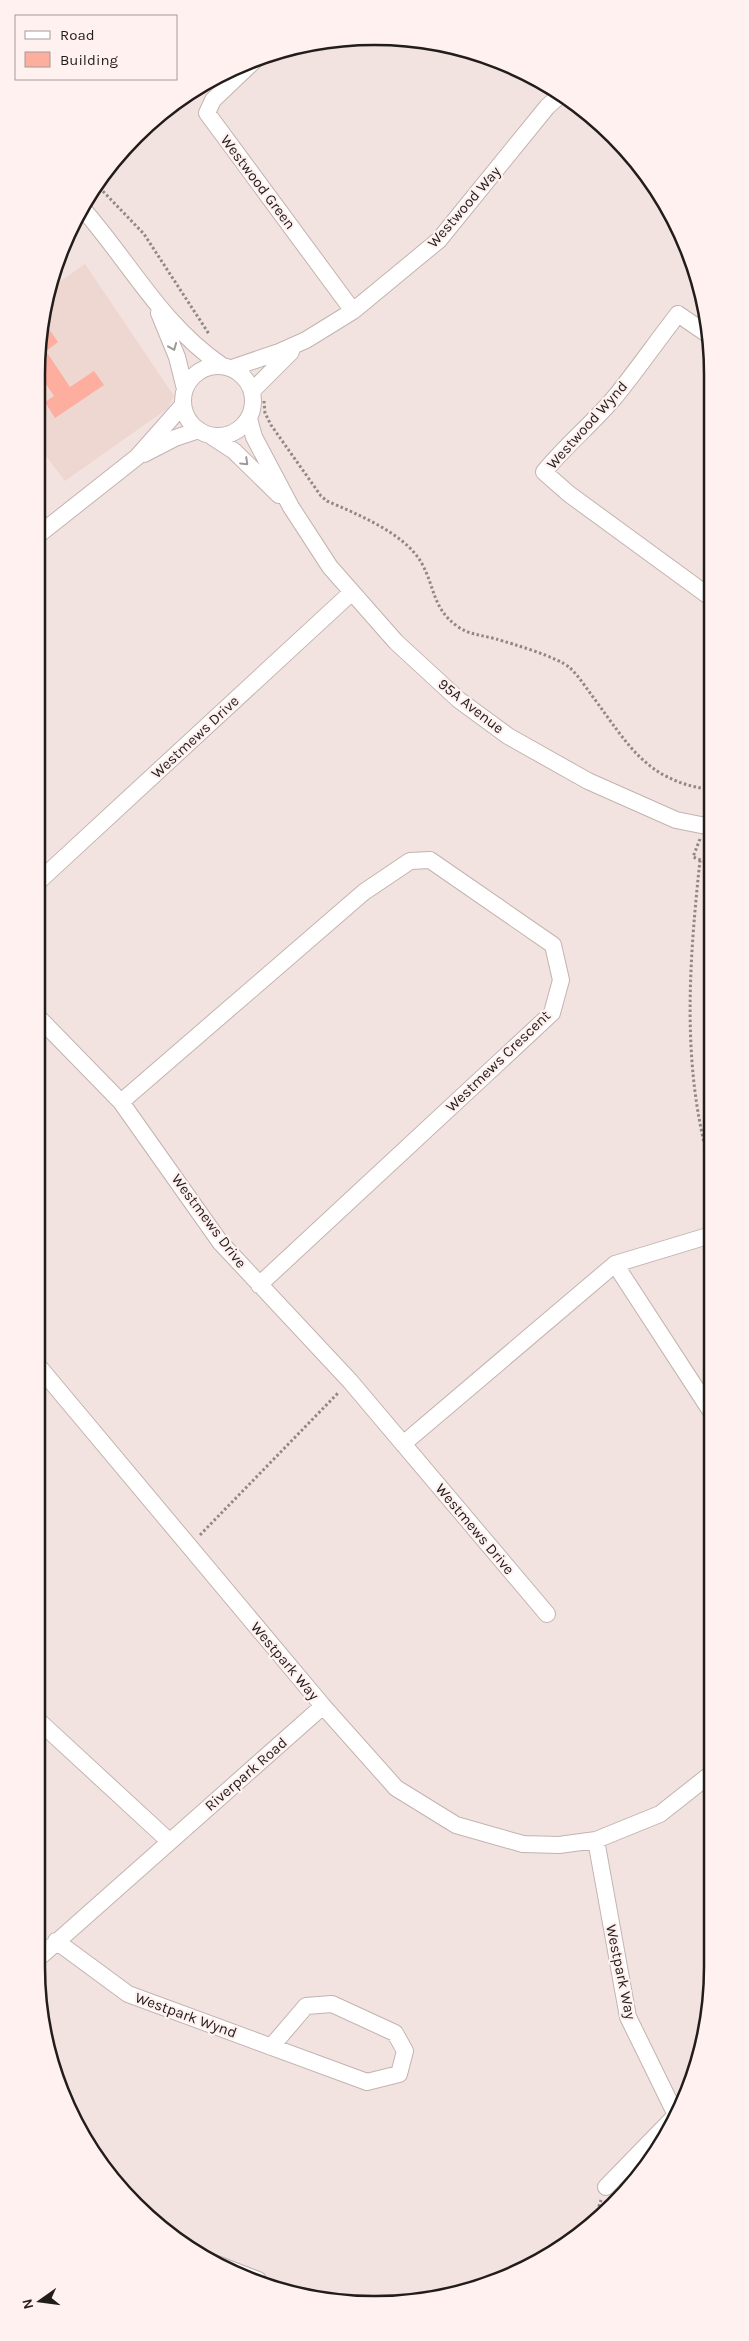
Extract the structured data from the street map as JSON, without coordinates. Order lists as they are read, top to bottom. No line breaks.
{"streets":{"street":["Westwood Green","Westwood Way","Westwood Wynd","95A Avenue","Westmews Drive","Westmews Crescent","Westpark Way","Riverpark Road","Westpark Wynd"]},"crossings":[["Westwood Green","Westwood Way"],["Westwood Way","95A Avenue"],["95A Avenue","Westmews Drive"],["Westmews Drive","Westmews Crescent"],["Westpark Way","Riverpark Road"],["Riverpark Road","Westpark Wynd"]],"legend":["Road","Building"],"north":"left"}
